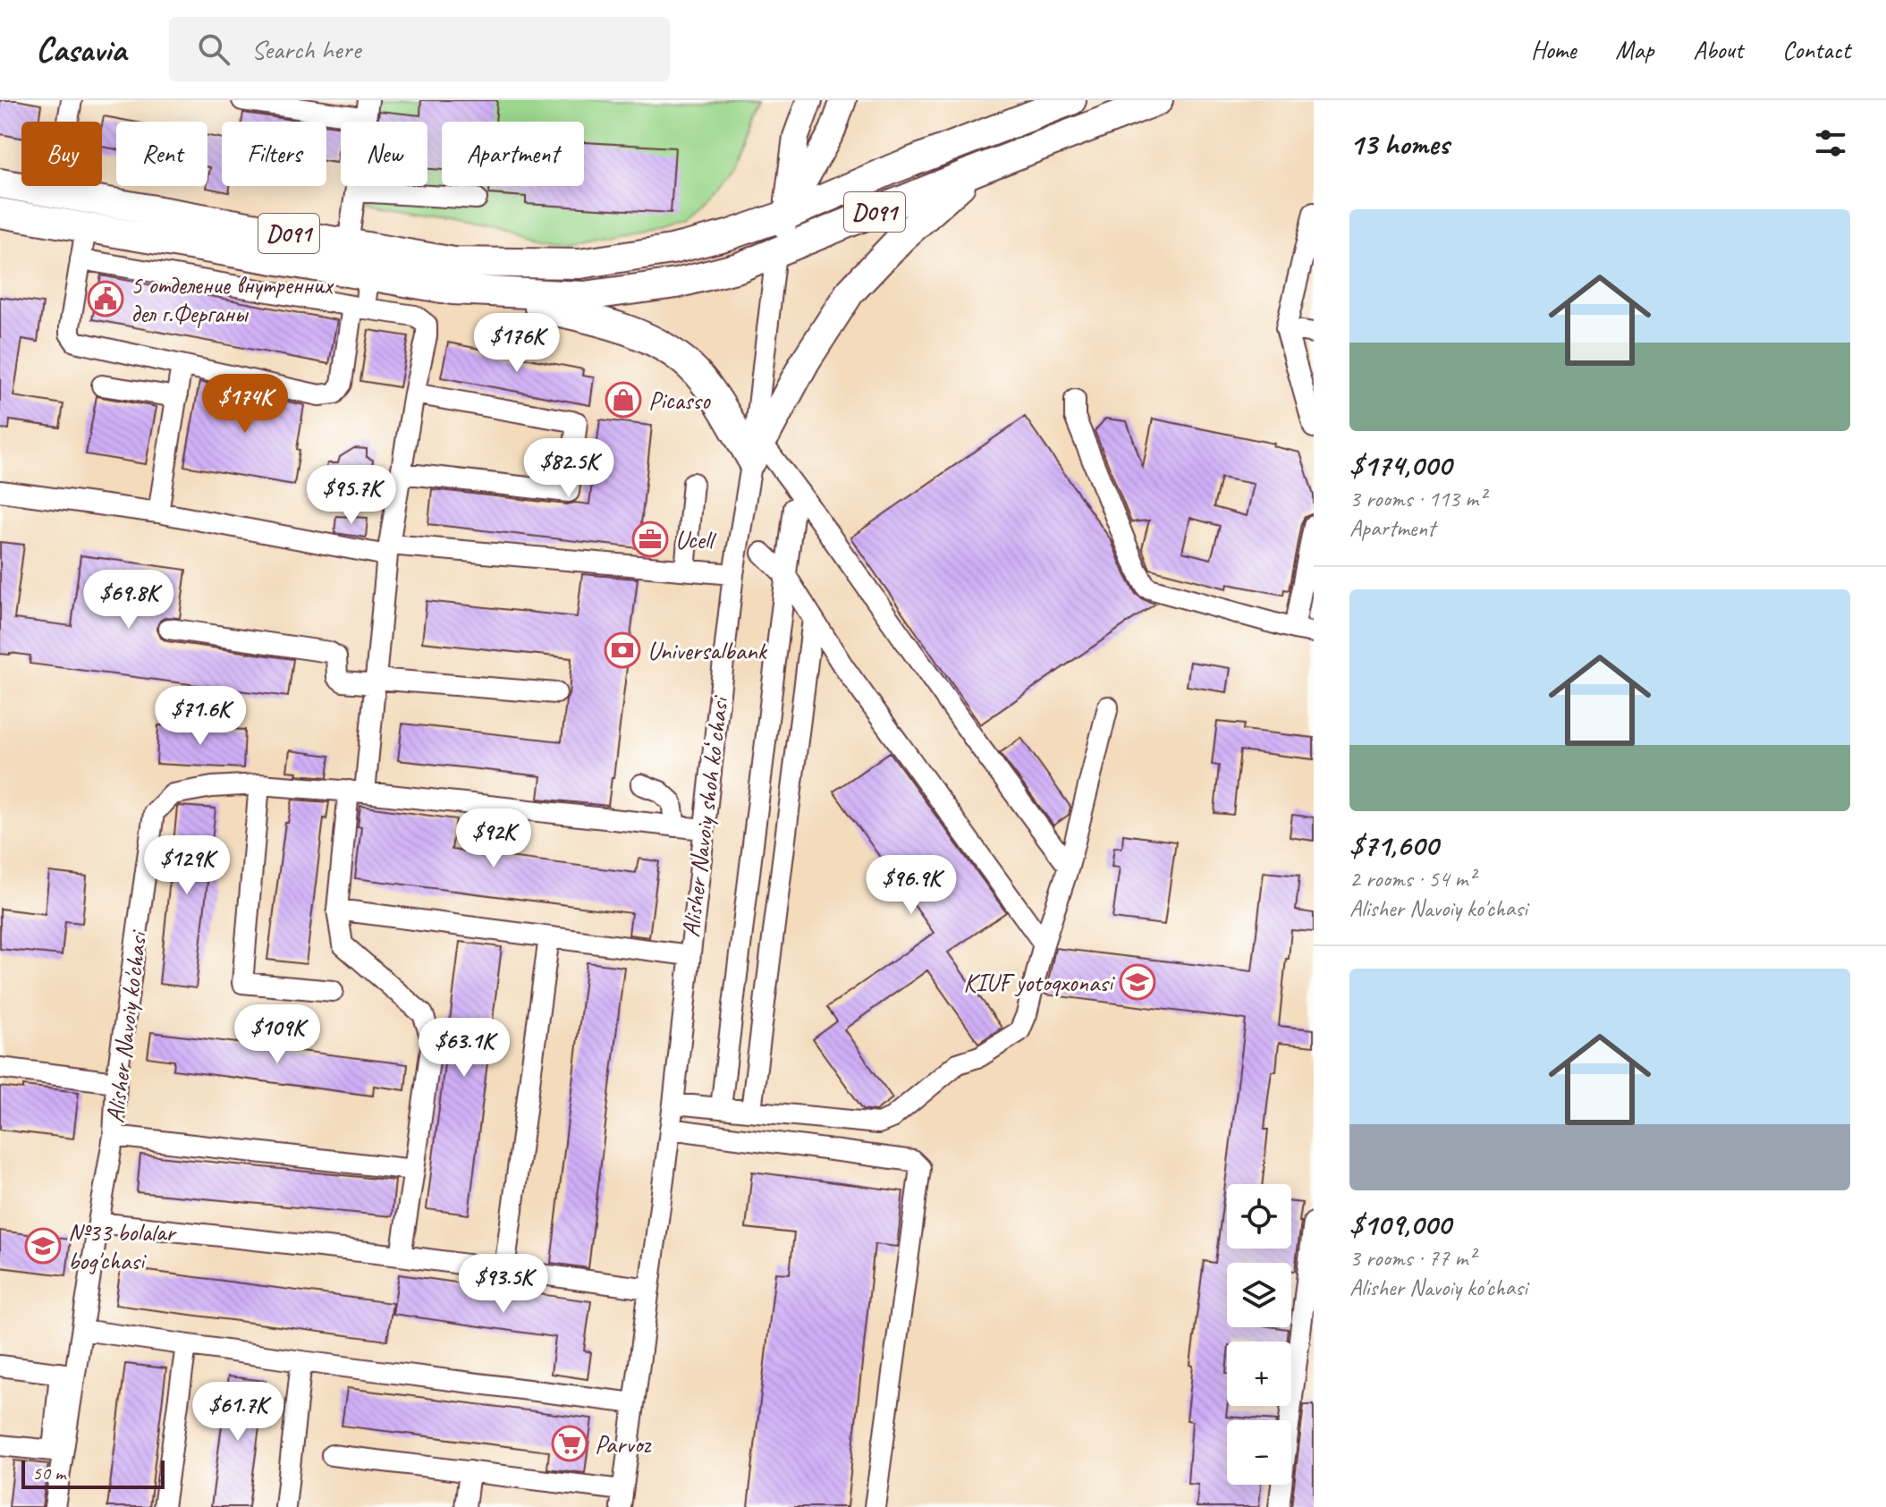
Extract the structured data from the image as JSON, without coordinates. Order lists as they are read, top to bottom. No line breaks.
{"streets":{"highway":["D091"],"main road":["Alisher Navoiy shoh koʻchasi"],"street":["Alisher Navoiy ko'chasi"]},"crossings":[["D091","Alisher Navoiy shoh koʻchasi"],["Alisher Navoiy shoh koʻchasi","Alisher Navoiy ko'chasi"]],"places":{"public building":["5 отделение внутренних дел г.Ферганы"],"shop":["Picasso"],"office":["Ucell"],"bank":["Universalbank"],"school or university":["KIUF yotoqxonasi","№33 bolalar bog'chasi"],"supermarket":["Parvoz"]},"scale_bar":"50 m","page":{"header":"Casavia","search":"Search here","nav":["Home","Map","About","Contact"],"heading":"13 homes","chip":["Buy","Rent","Filters","New","Apartment"],"list":[{"name":"$174,000","note":"3 rooms · 113 m² · Apartment"},{"name":"$71,600","note":"2 rooms · 54 m² · Alisher Navoiy ko'chasi"},{"name":"$109,000","note":"3 rooms · 77 m² · Alisher Navoiy ko'chasi"}],"price":["$176K","$174K","$82.5K","$95.7K","$69.8K","$71.6K","$92K","$129K","$96.9K","$109K","$63.1K","$93.5K","$61.7K"],"map_buttons":["+","−"],"scale":"50 m"}}
